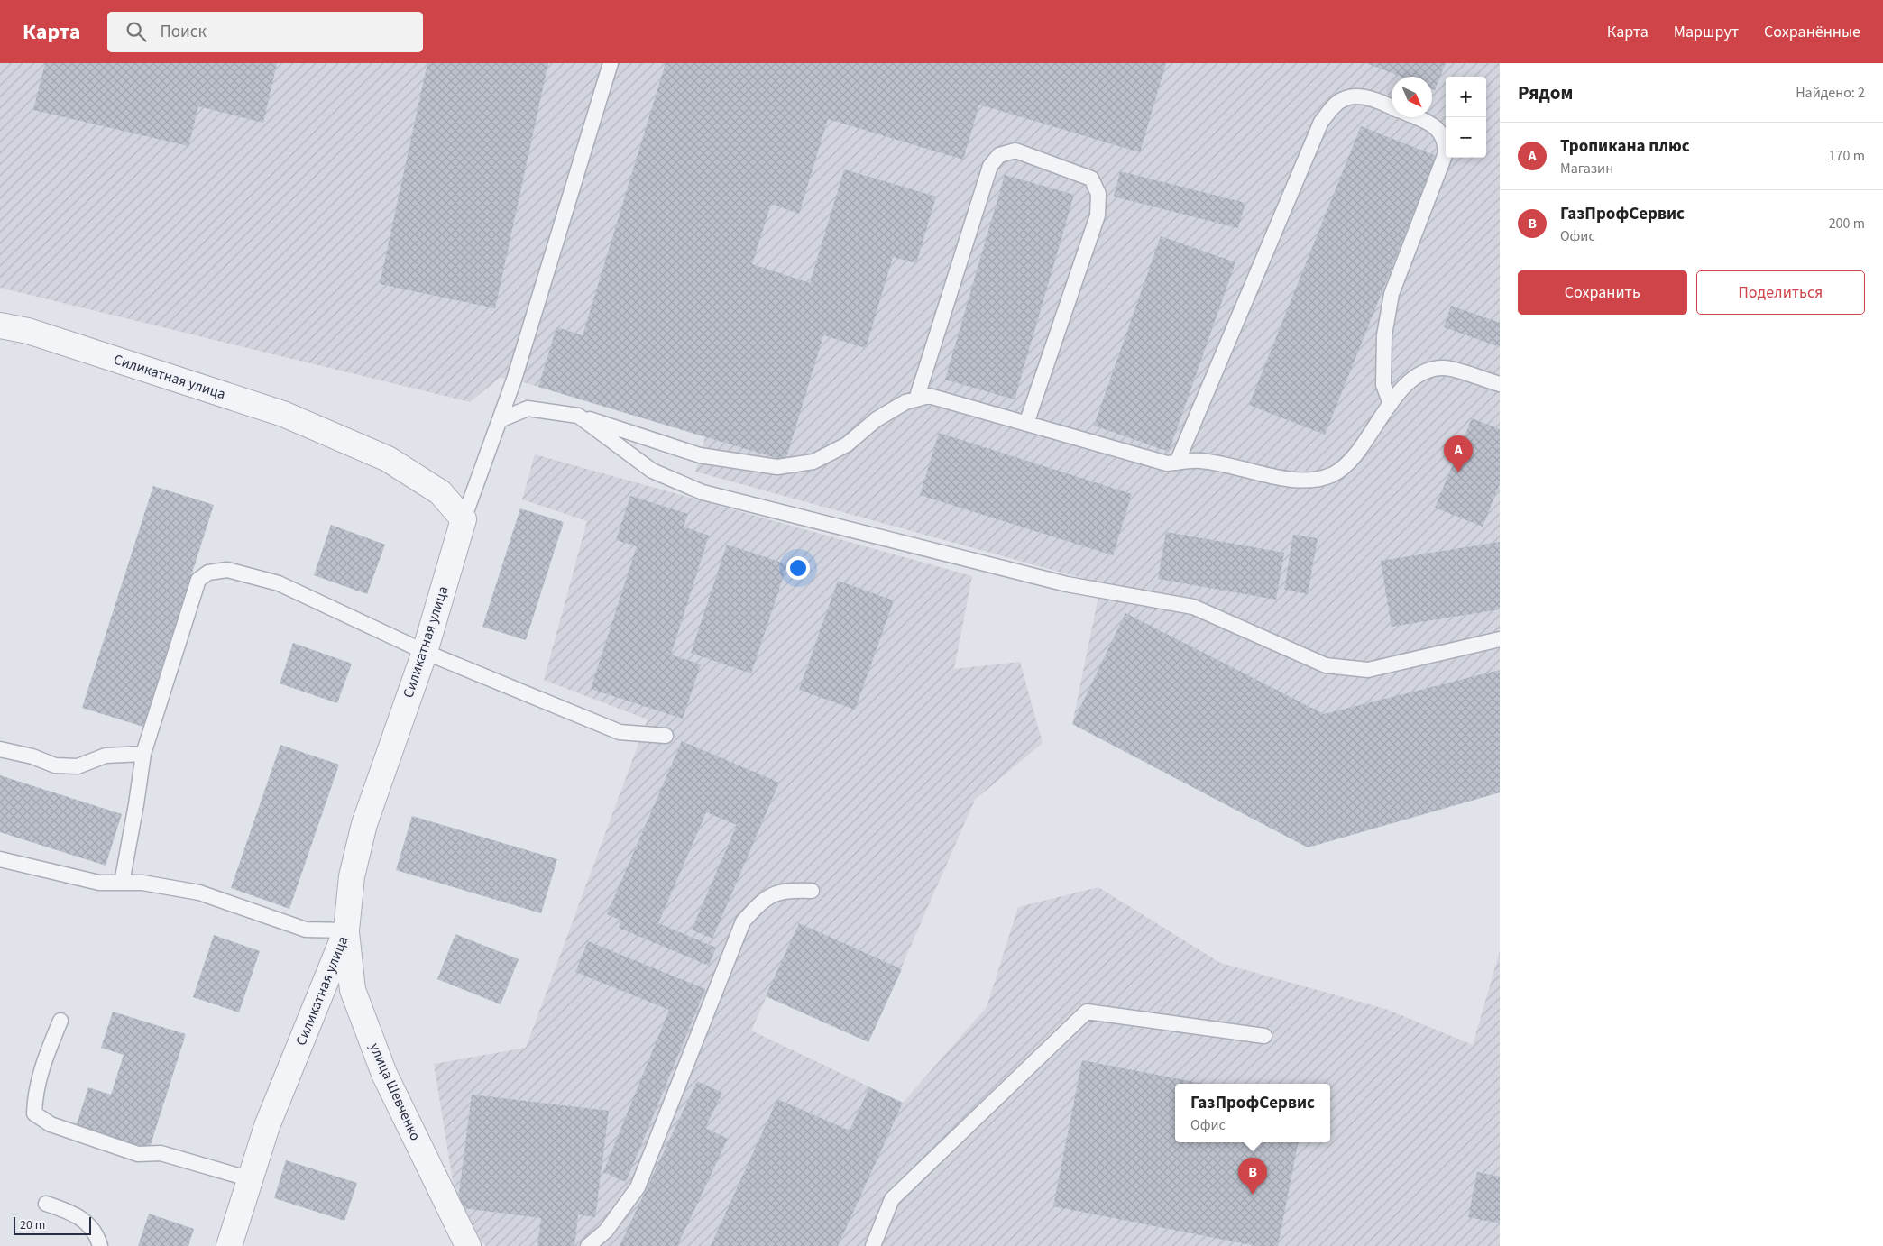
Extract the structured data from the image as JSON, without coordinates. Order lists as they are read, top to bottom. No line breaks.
{"streets":{"street":["Силикатная улица","улица Шевченко"]},"crossings":[["Силикатная улица","улица Шевченко"]],"scale_bar":"20 m","north":"bottom right","page":{"header":"Карта","search":"Поиск","nav":["Карта","Маршрут","Сохранённые"],"heading":["Рядом","Найдено: 2"],"map_buttons":["+","−"],"list":[{"mark":"A","name":"Тропикана плюс","note":"Магазин","value":"170 m"},{"mark":"B","name":"ГазПрофСервис","note":"Офис","value":"200 m"}],"buttons":["Сохранить","Поделиться"],"pins":["A","B"],"popup":["ГазПрофСервис","Офис"],"scale":"20 m"}}
